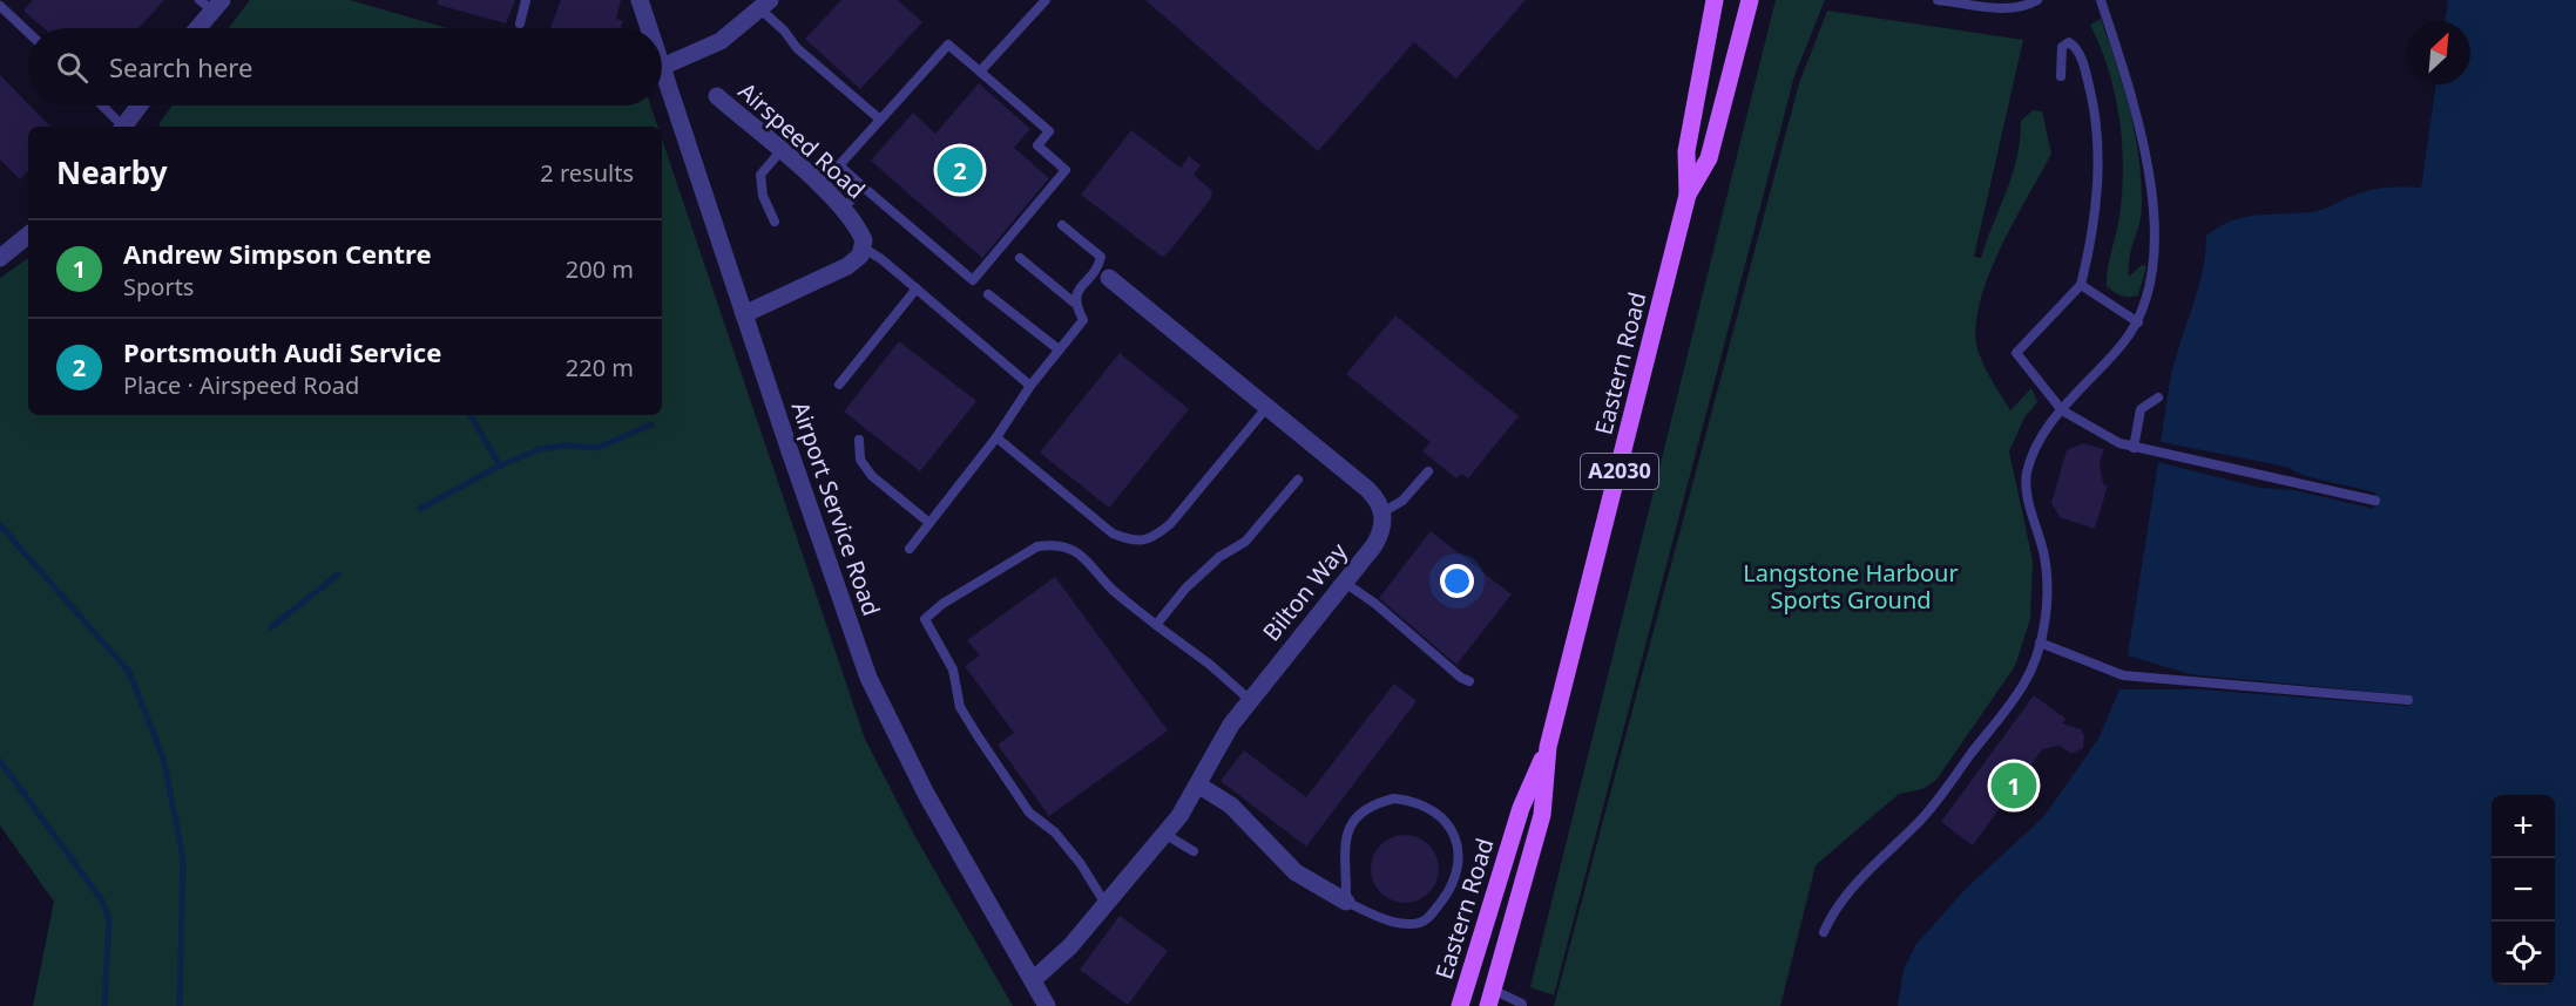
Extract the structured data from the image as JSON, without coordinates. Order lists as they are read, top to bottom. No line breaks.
{"streets":{"main road":["Eastern Road","A2030"],"street":["Airspeed Road","Airport Service Road","Bilton Way"]},"crossings":[["Airport Service Road","Bilton Way"]],"parks":["Langstone Harbour Sports Ground"],"north":"top right","page":{"search":"Search here","heading":["Nearby","2 results"],"pins":["2","1"],"list":[{"mark":"1","name":"Andrew Simpson Centre","note":"Sports","value":"200 m"},{"mark":"2","name":"Portsmouth Audi Service","note":"Place · Airspeed Road","value":"220 m"}],"map_buttons":["+","−"]}}
